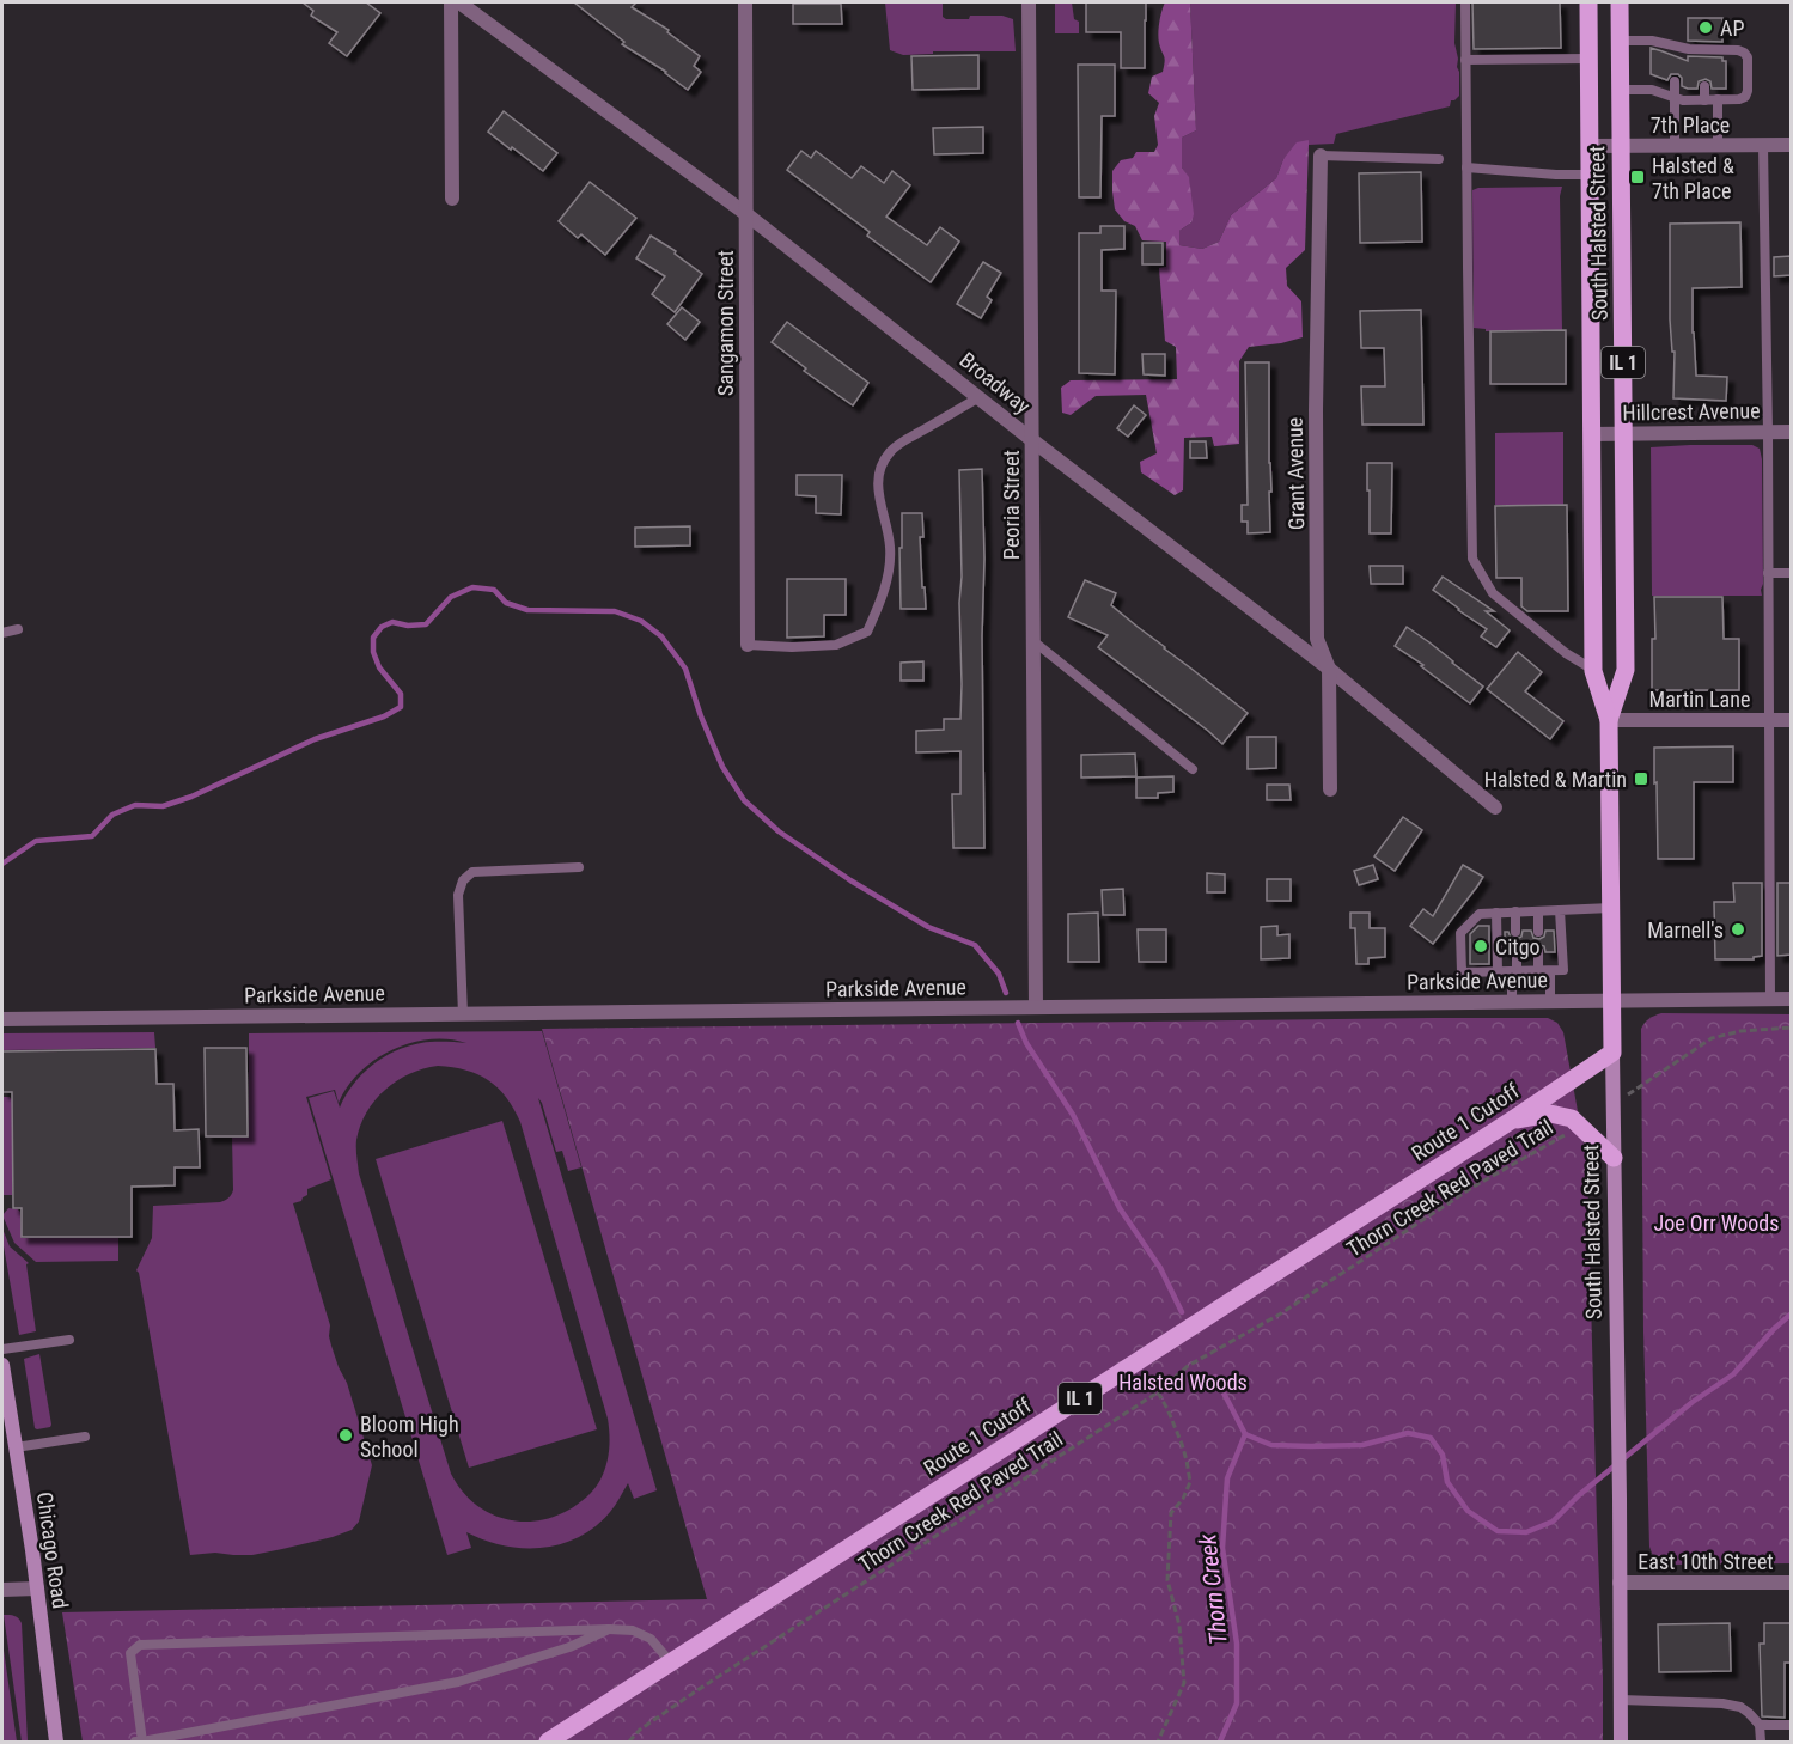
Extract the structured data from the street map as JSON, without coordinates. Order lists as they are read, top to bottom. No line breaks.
{"streets":{"main road":["South Halsted Street","IL 1","Route 1 Cutoff"],"street":["7th Place","Sangamon Street","Broadway","Hillcrest Avenue","Grant Avenue","Peoria Street","Martin Lane","Parkside Avenue","Chicago Road","East 10th Street"],"path":["Thorn Creek Red Paved Trail"]},"crossings":[["7th Place","South Halsted Street"],["South Halsted Street","Hillcrest Avenue"],["South Halsted Street","Martin Lane"],["South Halsted Street","Parkside Avenue"],["South Halsted Street","Route 1 Cutoff"],["South Halsted Street","East 10th Street"],["Sangamon Street","Broadway"],["Broadway","Grant Avenue"],["Broadway","Peoria Street"],["Peoria Street","Parkside Avenue"]],"water":["Thorn Creek"],"parks":["Joe Orr Woods","Halsted Woods"],"places":{"other":["AP","Marnell's","Citgo","Bloom High School"],"transit":["Halsted & 7th Place","Halsted & Martin"]}}
